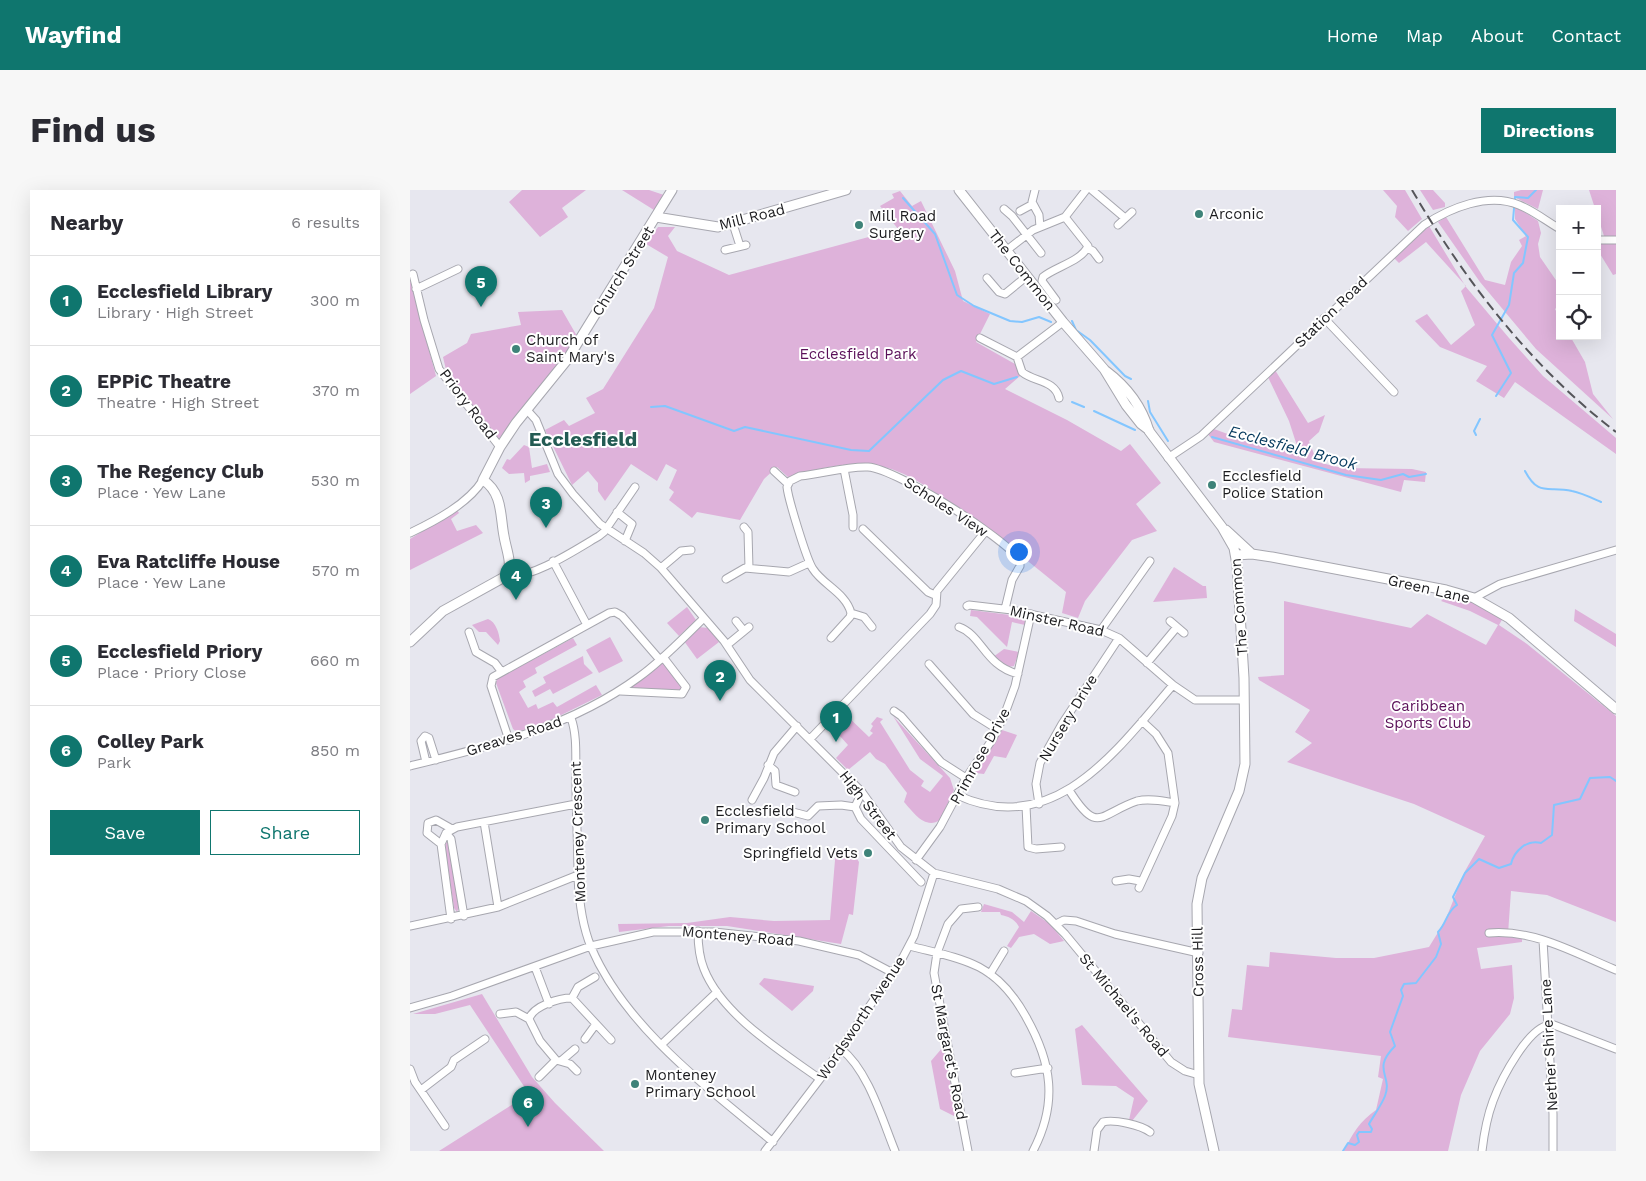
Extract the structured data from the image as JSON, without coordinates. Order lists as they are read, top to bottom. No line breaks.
{"streets":{"main road":["Mill Road","The Common","Church Street","Green Lane","Cross Hill"],"street":["Station Road","Priory Road","Scholes View","Minster Road","Nursery Drive","Greaves Road","Primrose Drive","High Street","Monteney Crescent","Monteney Road","St Michael's Road","Wordsworth Avenue","Nether Shire Lane","St Margaret's Road"]},"crossings":[["Mill Road","Church Street"],["The Common","Station Road"],["The Common","Green Lane"],["The Common","Minster Road"],["The Common","Cross Hill"],["Church Street","Priory Road"],["Church Street","High Street"],["Scholes View","Minster Road"],["Minster Road","Nursery Drive"],["Minster Road","Primrose Drive"],["Greaves Road","High Street"],["Greaves Road","Monteney Crescent"],["Primrose Drive","High Street"],["High Street","St Michael's Road"],["High Street","Wordsworth Avenue"],["Monteney Crescent","Monteney Road"],["Monteney Crescent","Wordsworth Avenue"],["Monteney Road","Wordsworth Avenue"],["Cross Hill","St Michael's Road"]],"districts":["Ecclesfield"],"water":["Ecclesfield Brook"],"parks":["Ecclesfield Park","Caribbean Sports Club"],"places":["Arconic","Mill Road Surgery","Church of Saint Mary's","Ecclesfield Police Station","Ecclesfield Primary School","Springfield Vets","Monteney Primary School"],"page":{"header":"Wayfind","nav":["Home","Map","About","Contact"],"buttons":["Directions",["Save","Share"]],"title":"Find us","heading":["Nearby","6 results"],"map_buttons":["+","−"],"list":[{"mark":"1","name":"Ecclesfield Library","note":"Library · High Street","value":"300 m"},{"mark":"2","name":"EPPiC Theatre","note":"Theatre · High Street","value":"370 m"},{"mark":"3","name":"The Regency Club","note":"Place · Yew Lane","value":"530 m"},{"mark":"4","name":"Eva Ratcliffe House","note":"Place · Yew Lane","value":"570 m"},{"mark":"5","name":"Ecclesfield Priory","note":"Place · Priory Close","value":"660 m"},{"mark":"6","name":"Colley Park","note":"Park","value":"850 m"}],"pins":["5","3","4","2","1","6"]}}
